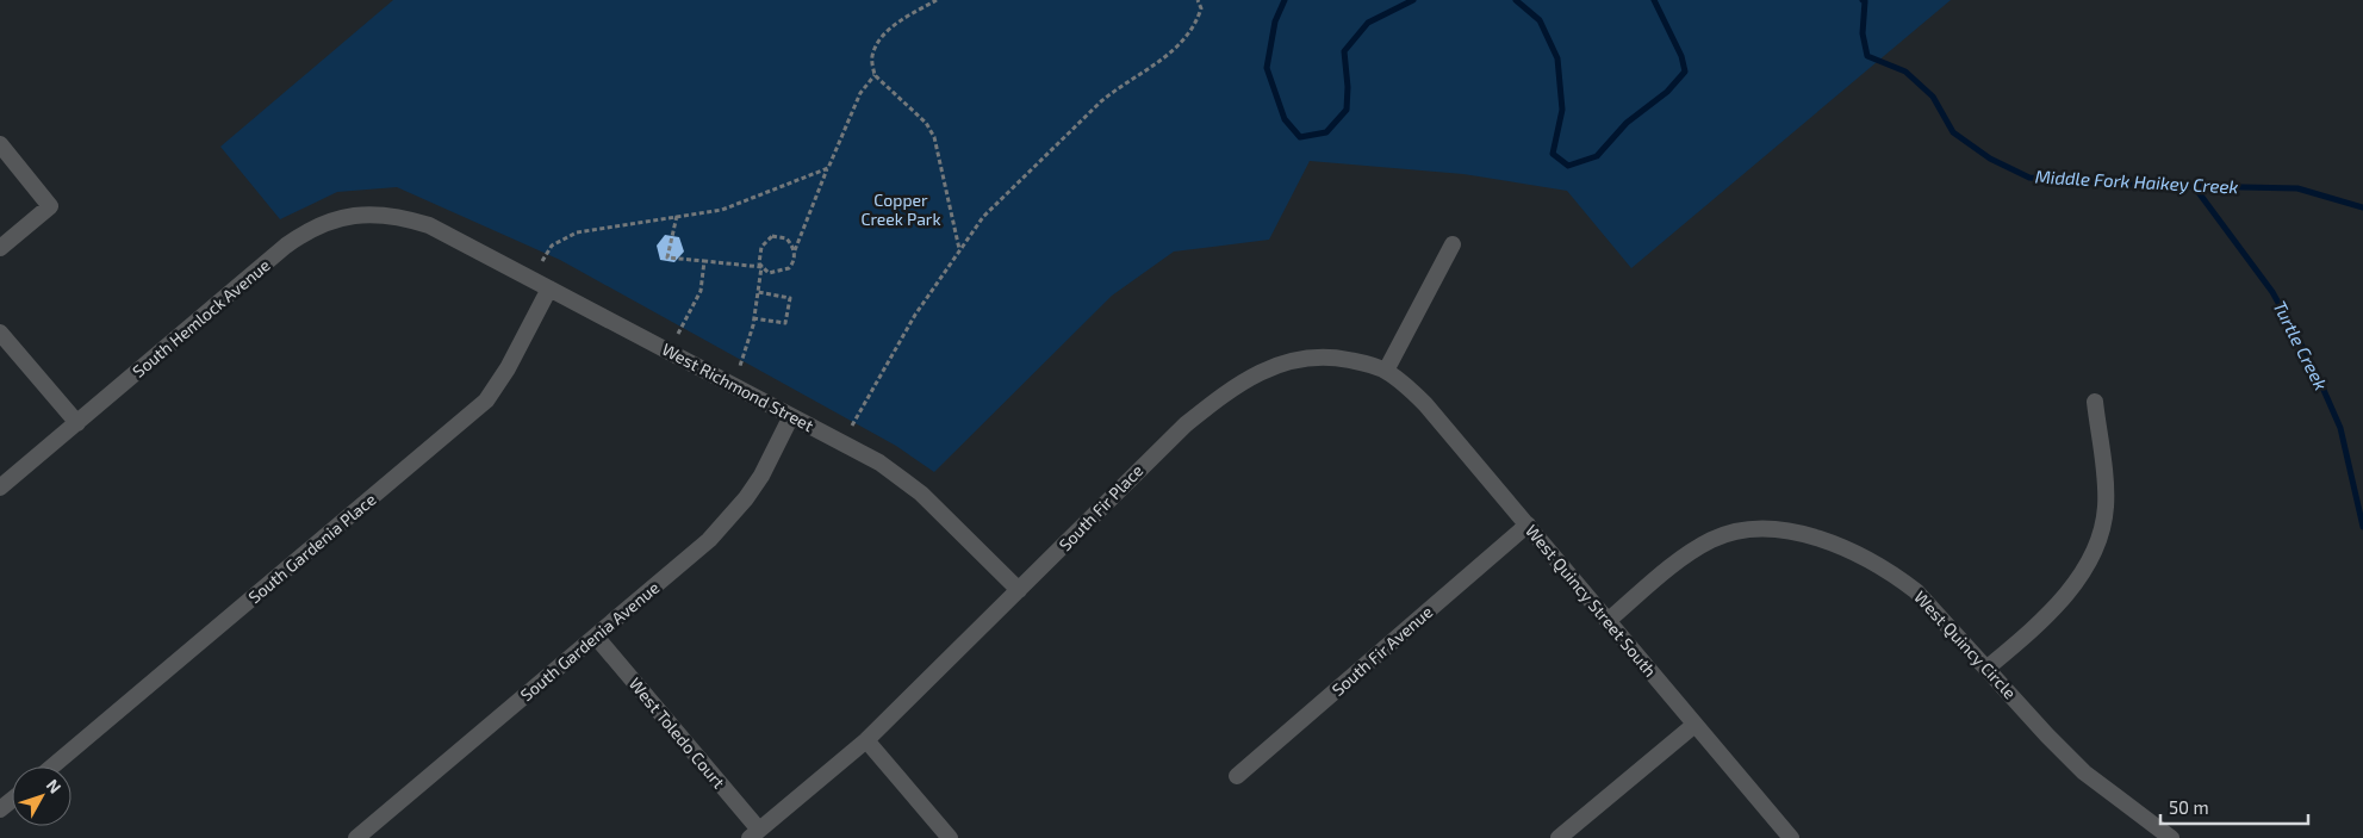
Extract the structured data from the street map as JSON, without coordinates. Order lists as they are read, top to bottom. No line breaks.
{"streets":{"street":["South Hemlock Avenue","West Richmond Street","South Fir Place","South Gardenia Place","West Quincy Street South","South Gardenia Avenue","West Quincy Circle","South Fir Avenue","West Toledo Court"]},"crossings":[["South Hemlock Avenue","West Richmond Street"],["West Richmond Street","South Fir Place"],["West Richmond Street","South Gardenia Place"],["West Richmond Street","South Gardenia Avenue"],["South Fir Place","West Quincy Street South"],["South Fir Place","West Toledo Court"],["West Quincy Street South","West Quincy Circle"],["West Quincy Street South","South Fir Avenue"],["South Gardenia Avenue","West Toledo Court"]],"water":["Middle Fork Haikey Creek","Turtle Creek"],"parks":["Copper Creek Park"],"scale_bar":"50 m","north":"top right"}
